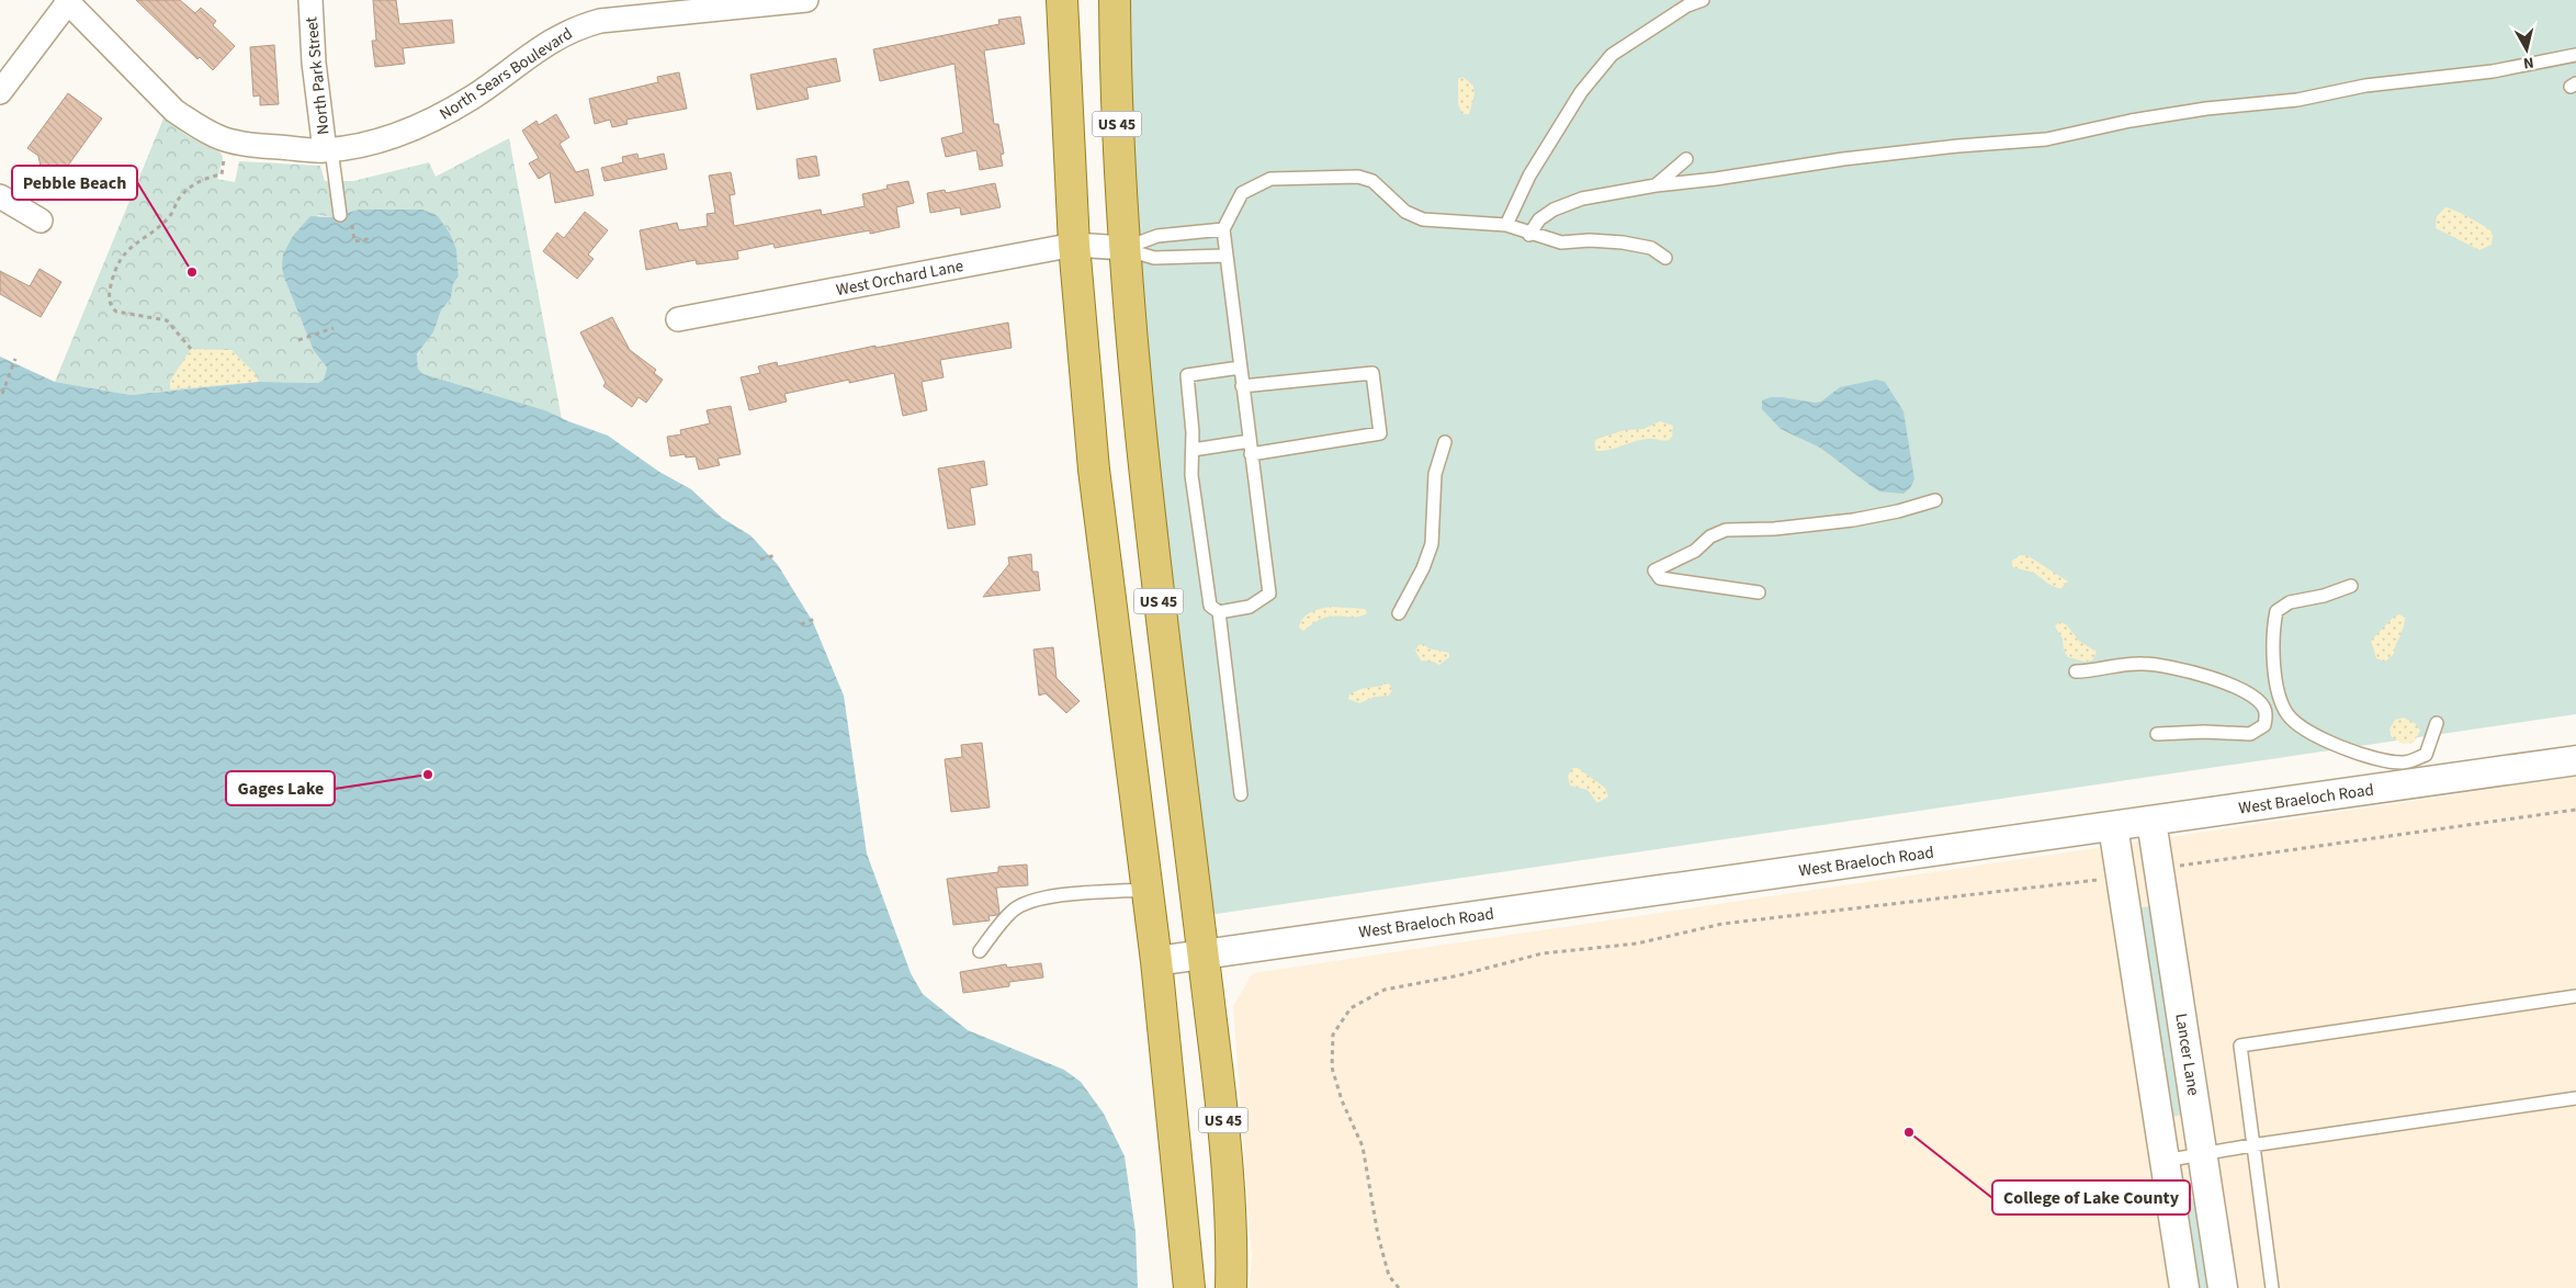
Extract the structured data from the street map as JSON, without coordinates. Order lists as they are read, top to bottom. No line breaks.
{"streets":{"main road":["US 45"],"street":["North Sears Boulevard","North Park Street","West Orchard Lane","West Braeloch Road","Lancer Lane"]},"crossings":[["North Sears Boulevard","North Park Street"],["US 45","West Orchard Lane"],["US 45","West Braeloch Road"],["West Braeloch Road","Lancer Lane"]],"places":["Pebble Beach","Gages Lake","College of Lake County"],"north":"bottom"}
